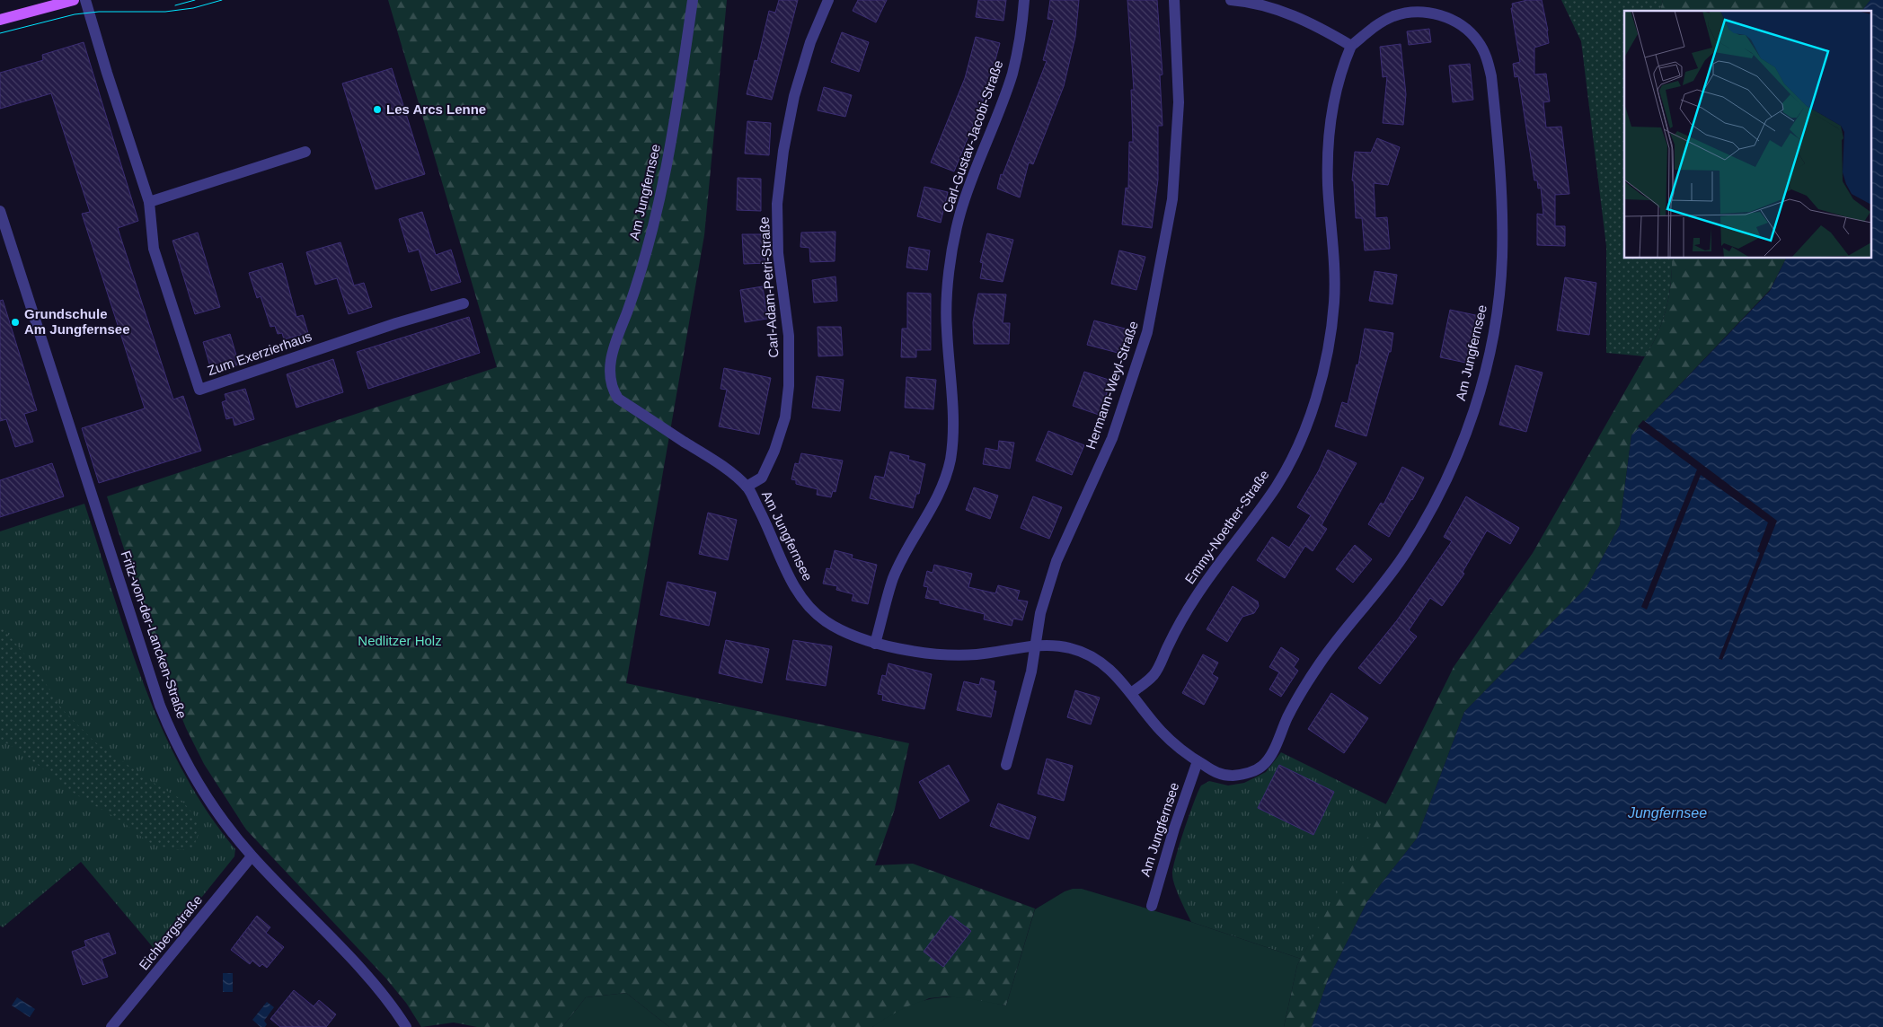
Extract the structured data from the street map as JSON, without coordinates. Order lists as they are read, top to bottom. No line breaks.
{"streets":{"street":["Carl-Gustav-Jacobi-Straße","Am Jungfernsee","Carl-Adam-Petri-Straße","Zum Exerzierhaus","Hermann-Weyl-Straße","Emmy-Noether-Straße","Fritz-von-der-Lancken-Straße","Eichbergstraße"]},"crossings":[["Carl-Gustav-Jacobi-Straße","Am Jungfernsee"],["Am Jungfernsee","Carl-Adam-Petri-Straße"],["Am Jungfernsee","Hermann-Weyl-Straße"],["Am Jungfernsee","Emmy-Noether-Straße"],["Fritz-von-der-Lancken-Straße","Eichbergstraße"]],"water":["Jungfernsee"],"parks":["Nedlitzer Holz"],"places":["Les Arcs Lenne","Grundschule Am Jungfernsee"]}
